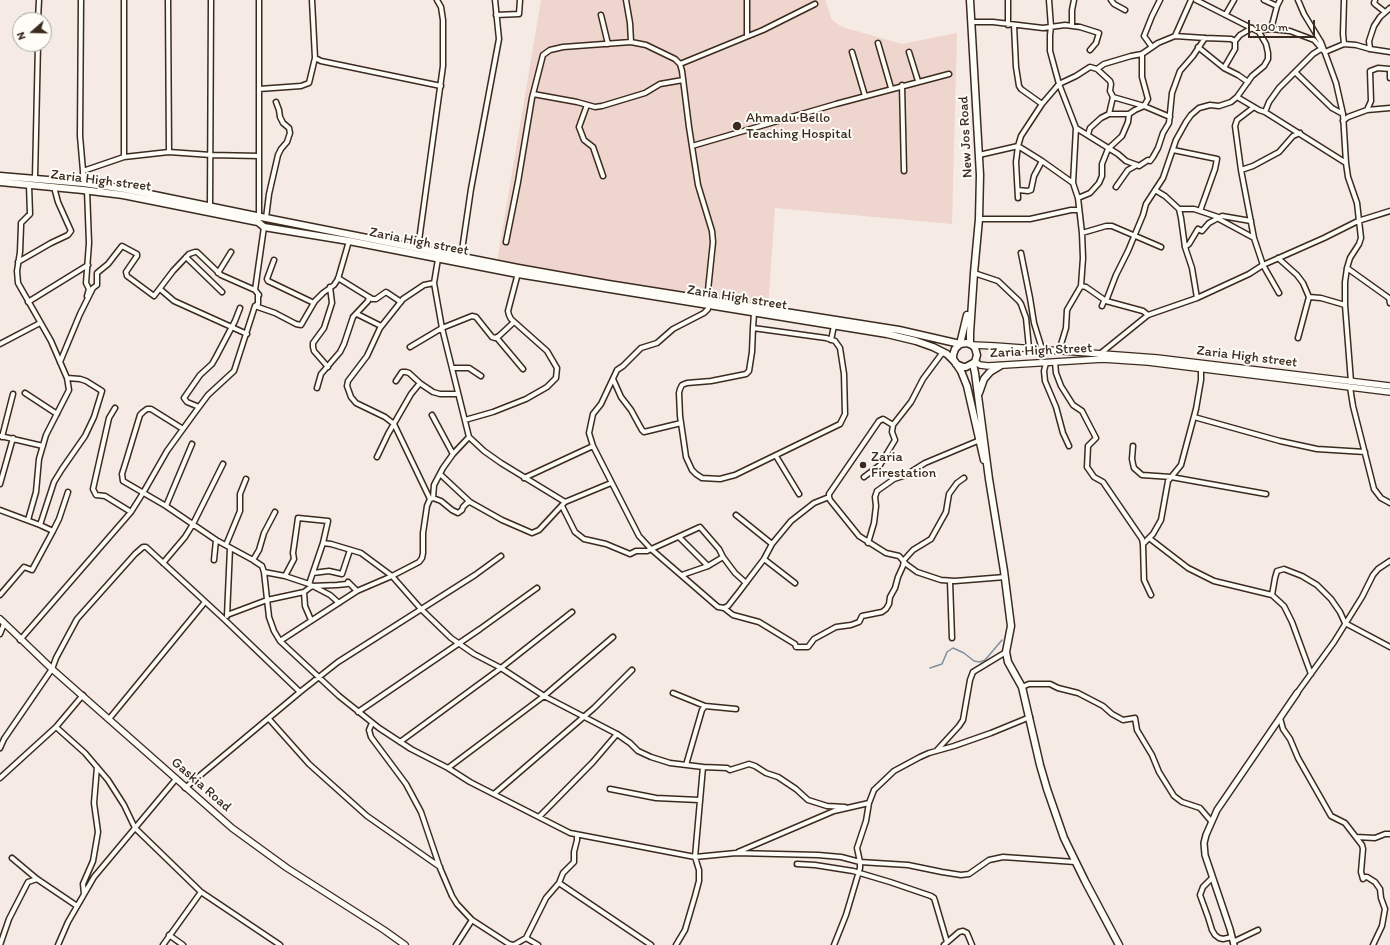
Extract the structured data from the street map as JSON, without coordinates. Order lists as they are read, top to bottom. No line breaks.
{"streets":{"main road":["New Jos Road","Zaria High street","Zaria High Street","Gaskia Road"]},"crossings":[["New Jos Road","Zaria High Street"],["Zaria High street","Zaria High Street"]],"places":["Ahmadu Bello Teaching Hospital","Zaria Firestation"],"scale_bar":"100 m","north":"left"}
